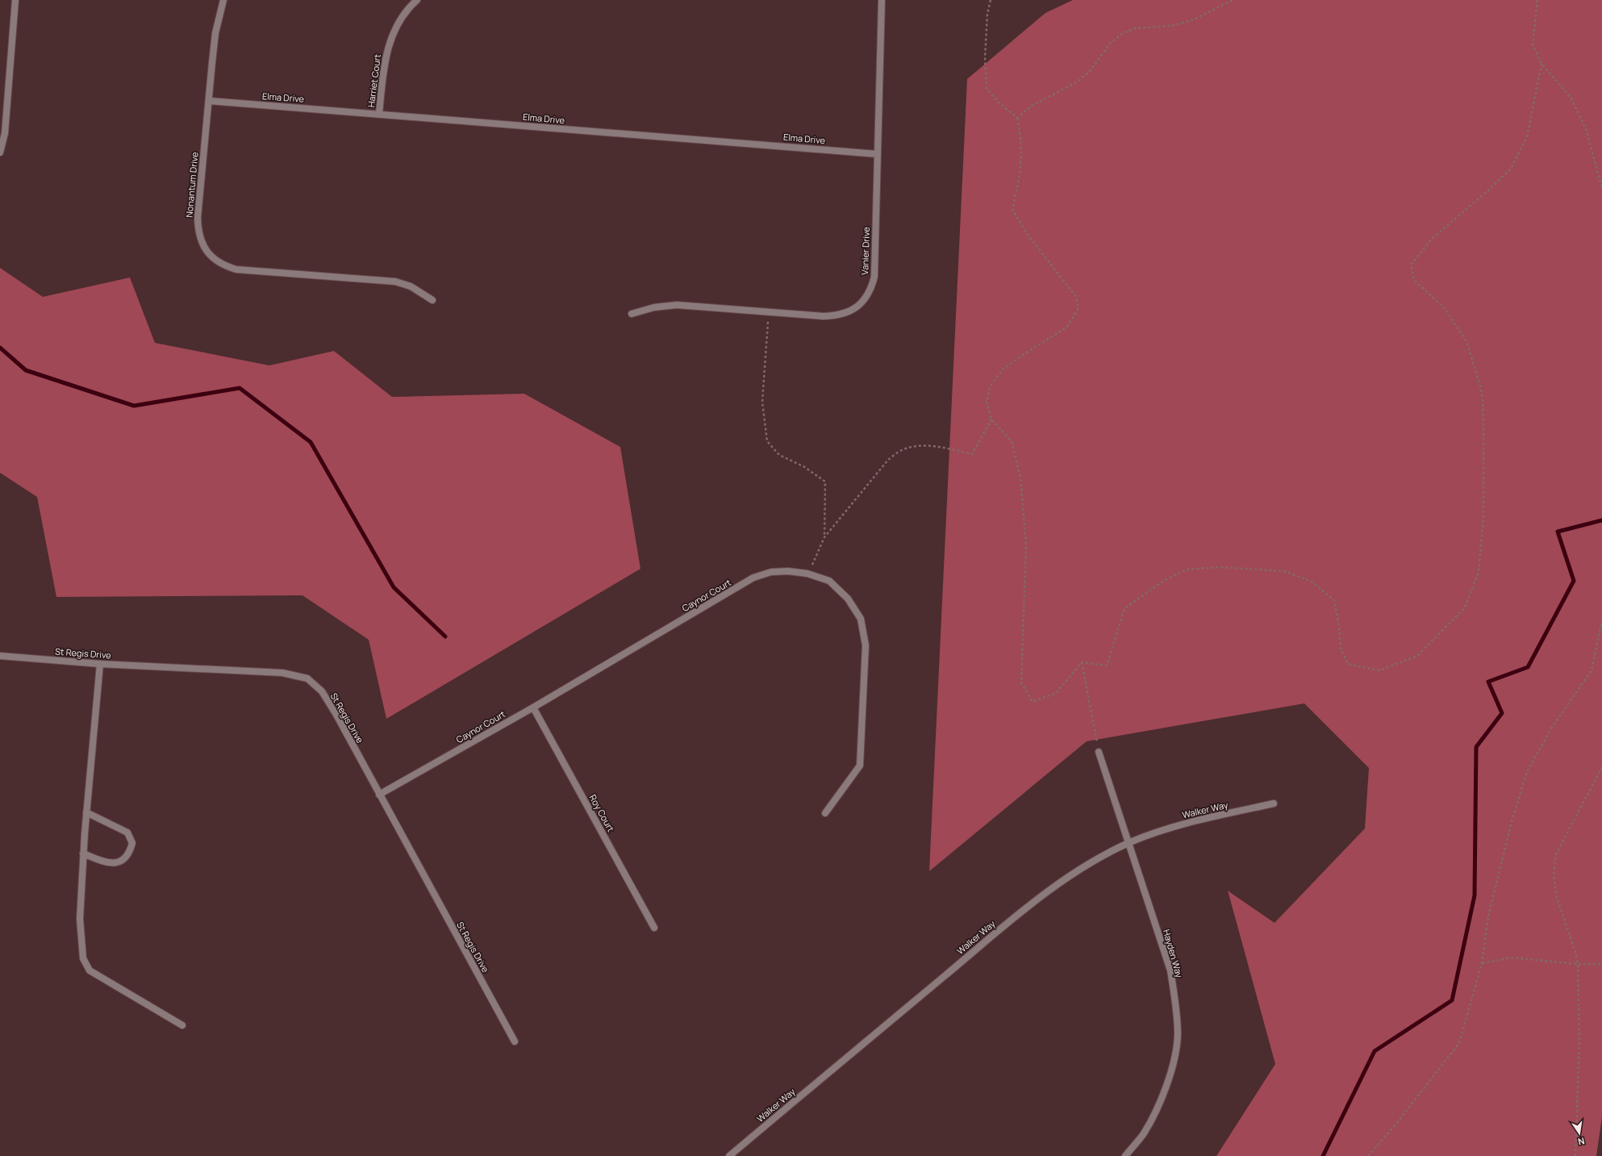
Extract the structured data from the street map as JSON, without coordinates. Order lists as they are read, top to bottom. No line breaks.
{"streets":{"street":["Harriet Court","Elma Drive","Nonantum Drive","Vanier Drive","Caynor Court","St Regis Drive","Walker Way","Roy Court","Hayden Way"]},"crossings":[["Harriet Court","Elma Drive"],["Elma Drive","Nonantum Drive"],["Elma Drive","Vanier Drive"],["Caynor Court","St Regis Drive"],["Caynor Court","Roy Court"],["Walker Way","Hayden Way"]],"north":"bottom"}
